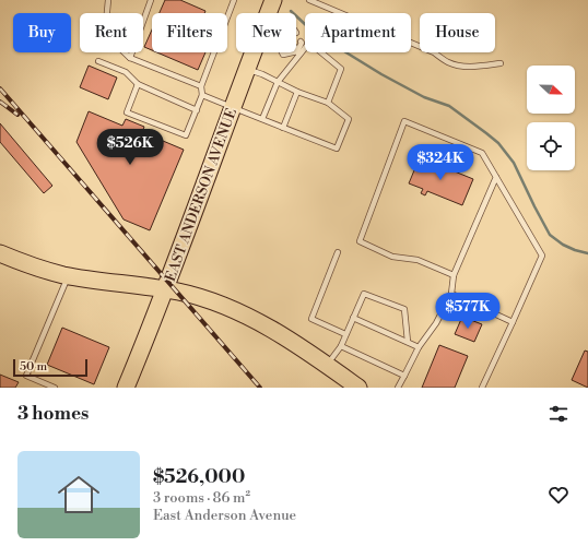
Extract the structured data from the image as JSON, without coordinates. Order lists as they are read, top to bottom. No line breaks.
{"streets":{"main road":["EAST ANDERSON AVENUE"]},"scale_bar":"50 m","north":"right","page":{"chip":["Buy","Rent","Filters","New","Apartment","House"],"price":["$526K","$324K","$577K"],"scale":"50 m","heading":"3 homes","list":[{"name":"$526,000","note":"3 rooms · 86 m² · East Anderson Avenue"}]}}
